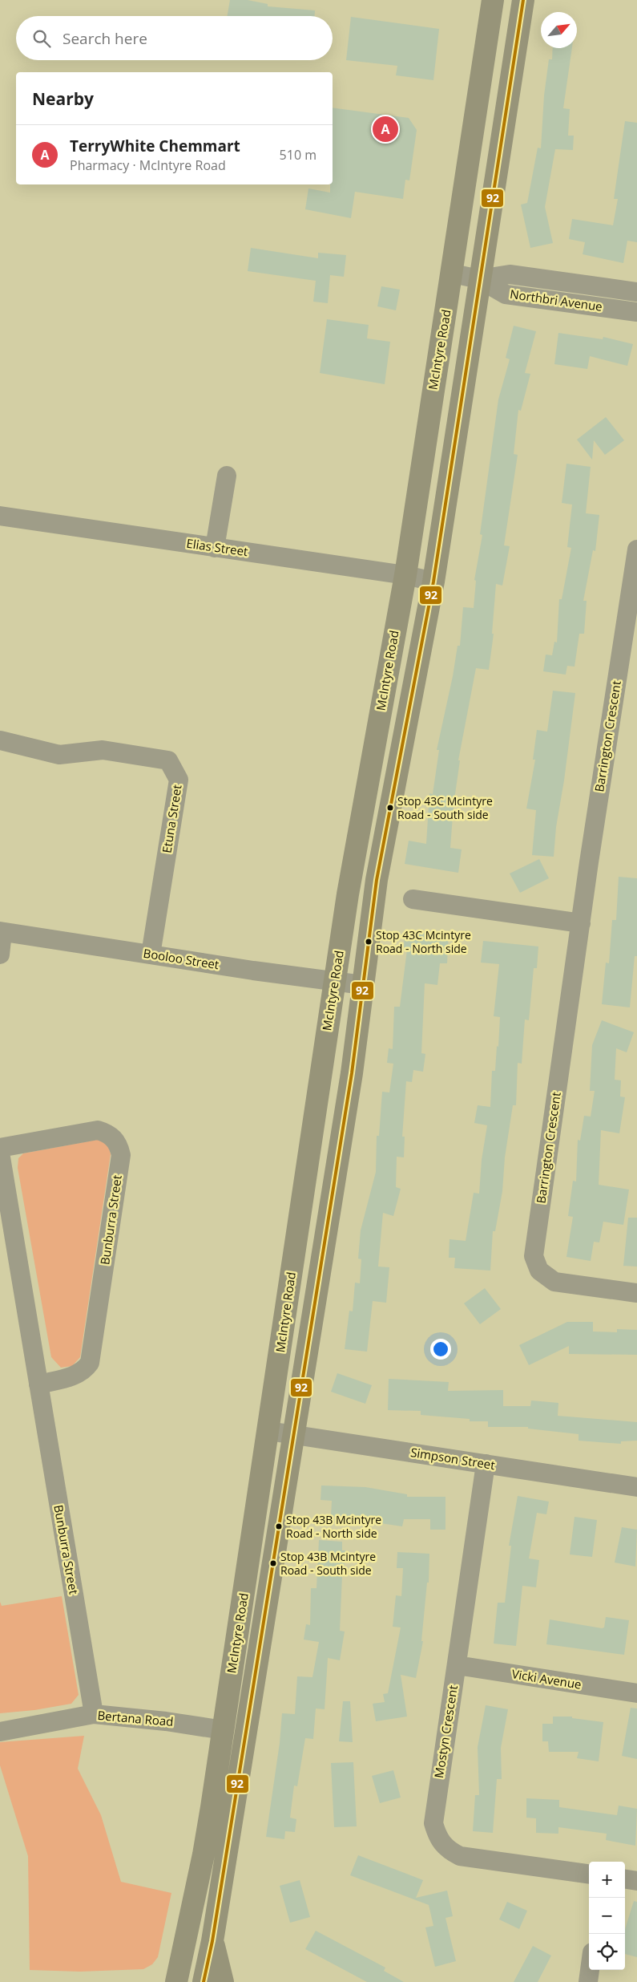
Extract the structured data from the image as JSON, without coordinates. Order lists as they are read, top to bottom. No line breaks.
{"streets":{"main road":["McIntyre Road"],"street":["Northbri Avenue","Elias Street","Barrington Crescent","Etuna Street","Booloo Street","Bunburra Street","Simpson Street","Vicki Avenue","Bertana Road","Mostyn Crescent"]},"crossings":[["Northbri Avenue","McIntyre Road"],["McIntyre Road","Elias Street"],["McIntyre Road","Booloo Street"],["McIntyre Road","Simpson Street"],["McIntyre Road","Bertana Road"],["Etuna Street","Booloo Street"],["Bunburra Street","Bertana Road"],["Simpson Street","Mostyn Crescent"],["Vicki Avenue","Mostyn Crescent"]],"places":["Stop 43C Mcintyre Road - South side","Stop 43C Mcintyre Road - North side","Stop 43B Mcintyre Road - North side","Stop 43B Mcintyre Road - South side"],"lines":["transit line 92"],"north":"top right","page":{"search":"Search here","heading":"Nearby","pins":"A","list":[{"mark":"A","name":"TerryWhite Chemmart","note":"Pharmacy · McIntyre Road","value":"510 m"}],"map_buttons":["+","−"]}}
